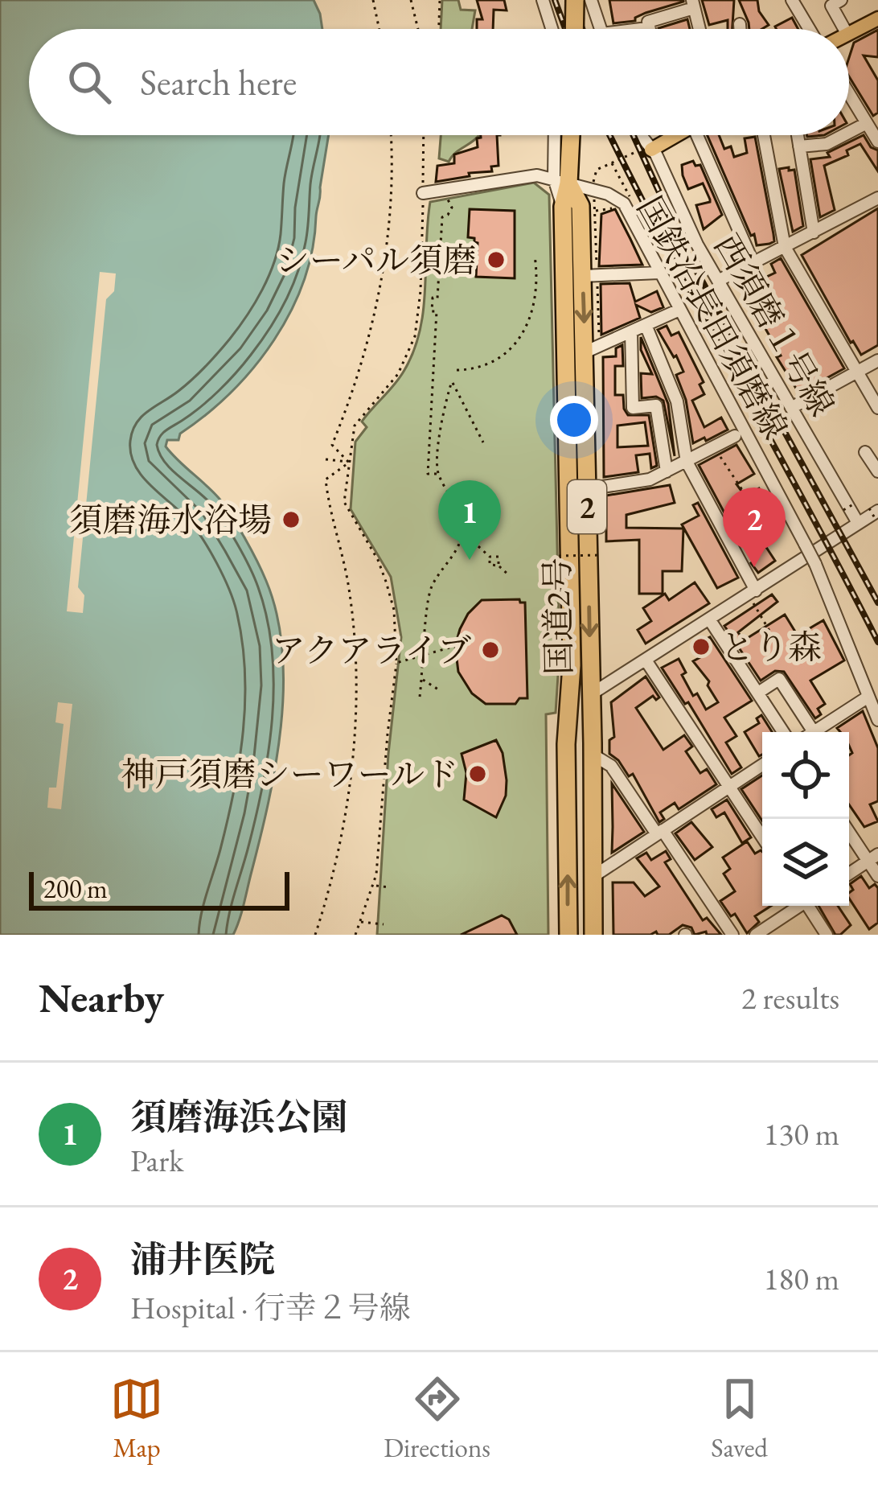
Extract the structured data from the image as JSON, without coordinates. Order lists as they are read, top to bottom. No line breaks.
{"streets":{"highway":["2","国道2号"],"street":["国鉄沿長田須磨線","西須磨１号線"]},"crossings":[["国鉄沿長田須磨線","国道2号"],["2","国道2号"]],"places":["シーパル須磨","須磨海水浴場","とり森","アクアライブ","神戸須磨シーワールド"],"scale_bar":"200 m","page":{"search":"Search here","pins":["1","2"],"scale":"200 m","heading":["Nearby","2 results"],"list":[{"mark":"1","name":"須磨海浜公園","note":"Park","value":"130 m"},{"mark":"2","name":"浦井医院","note":"Hospital · 行幸２号線","value":"180 m"}],"nav":["Map","Directions","Saved"]}}
